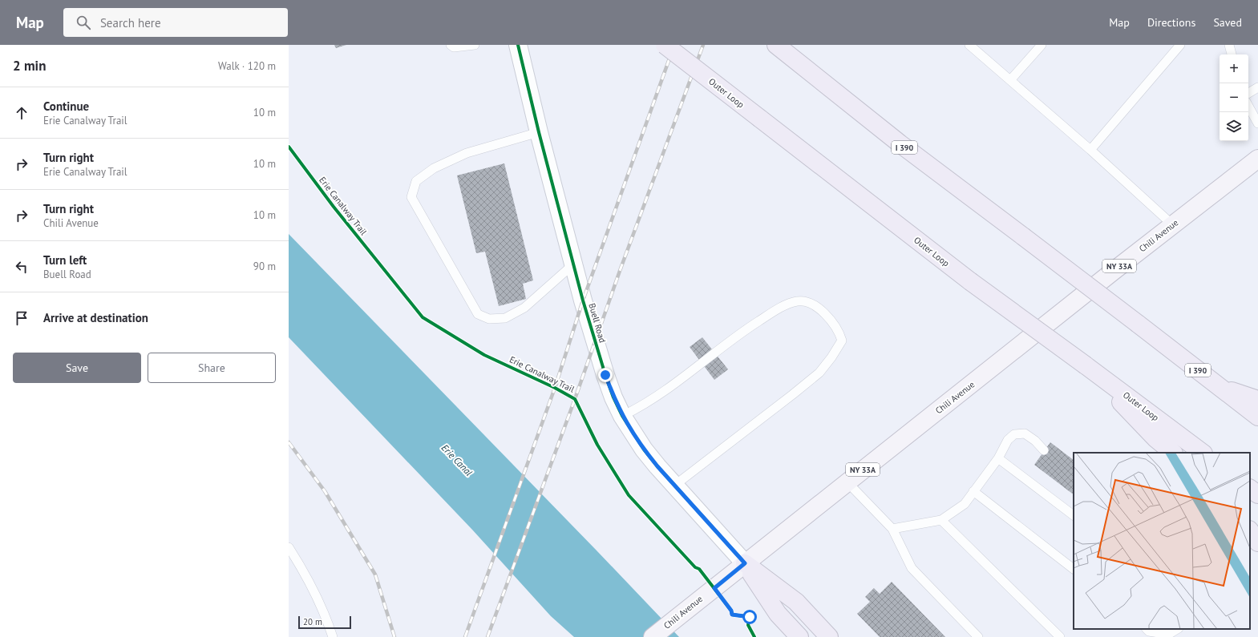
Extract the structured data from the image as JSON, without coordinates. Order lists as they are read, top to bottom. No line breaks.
{"streets":{"highway":["Outer Loop","I 390"],"main road":["Chili Avenue","NY 33A"],"street":["Buell Road"],"cycle path":["Erie Canalway Trail"]},"crossings":[["Chili Avenue","Buell Road"]],"water":["Erie Canal"],"scale_bar":"20 m","page":{"header":"Map","search":"Search here","nav":["Map","Directions","Saved"],"heading":["2 min","Walk · 120 m"],"map_buttons":["+","−"],"list":[["Continue","Erie Canalway Trail","10 m"],["Turn right","Erie Canalway Trail","10 m"],["Turn right","Chili Avenue","10 m"],["Turn left","Buell Road","90 m"],"Arrive at destination"],"buttons":["Save","Share"],"scale":"20 m"}}
